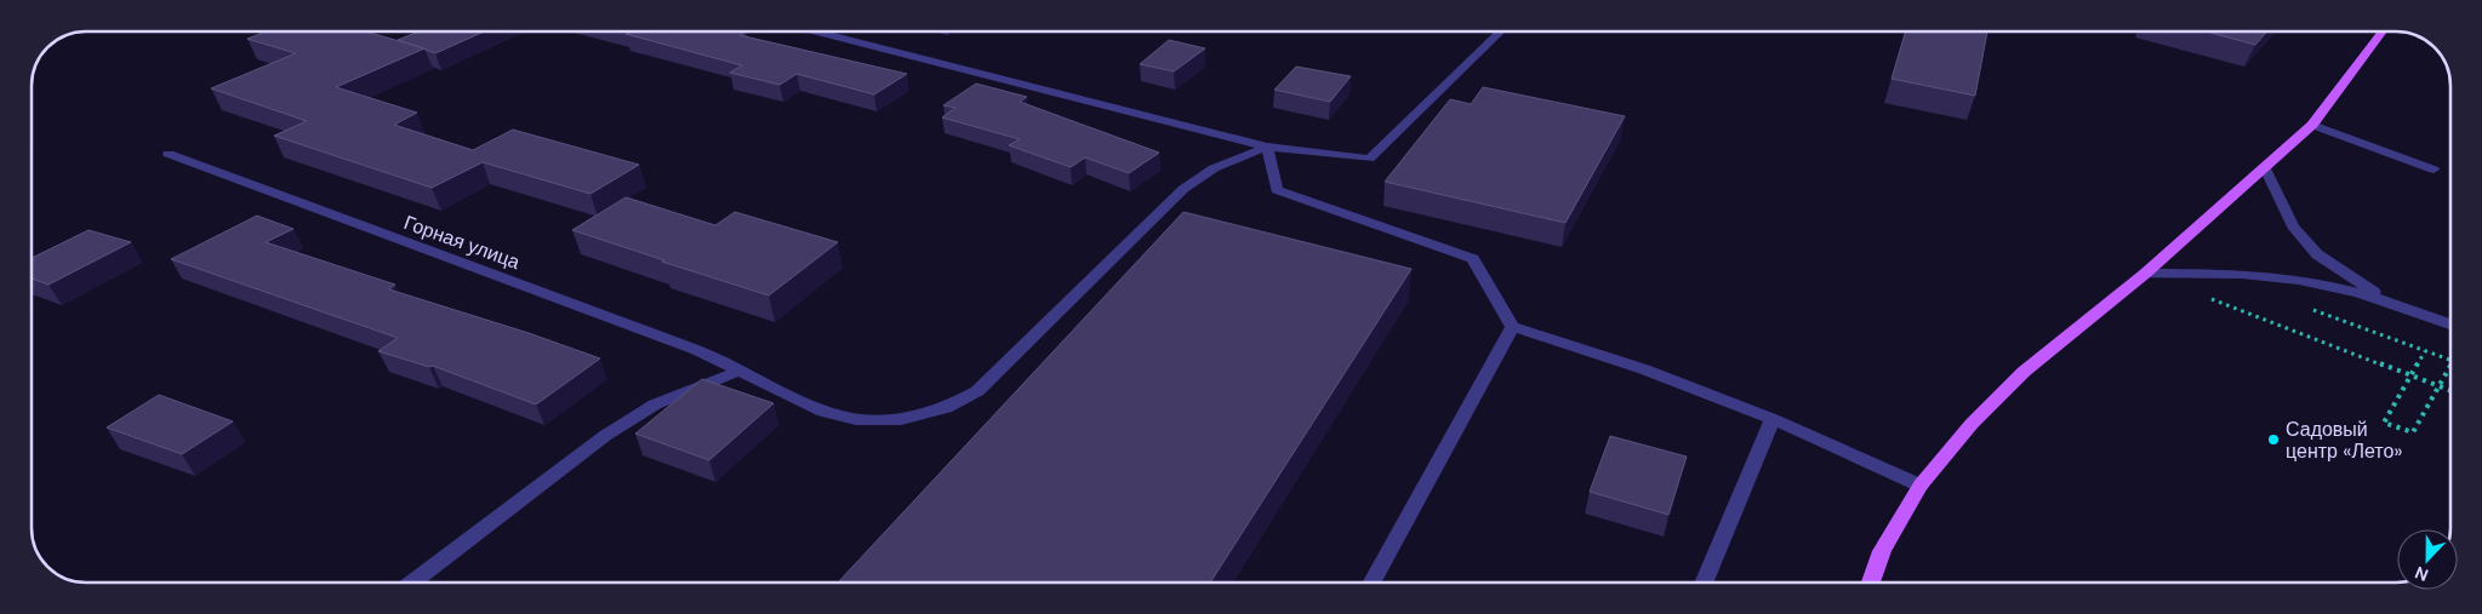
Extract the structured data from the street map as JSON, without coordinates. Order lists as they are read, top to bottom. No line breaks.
{"streets":{"street":["Горная улица"]},"places":["Садовый центр «Лето»"],"north":"bottom"}
